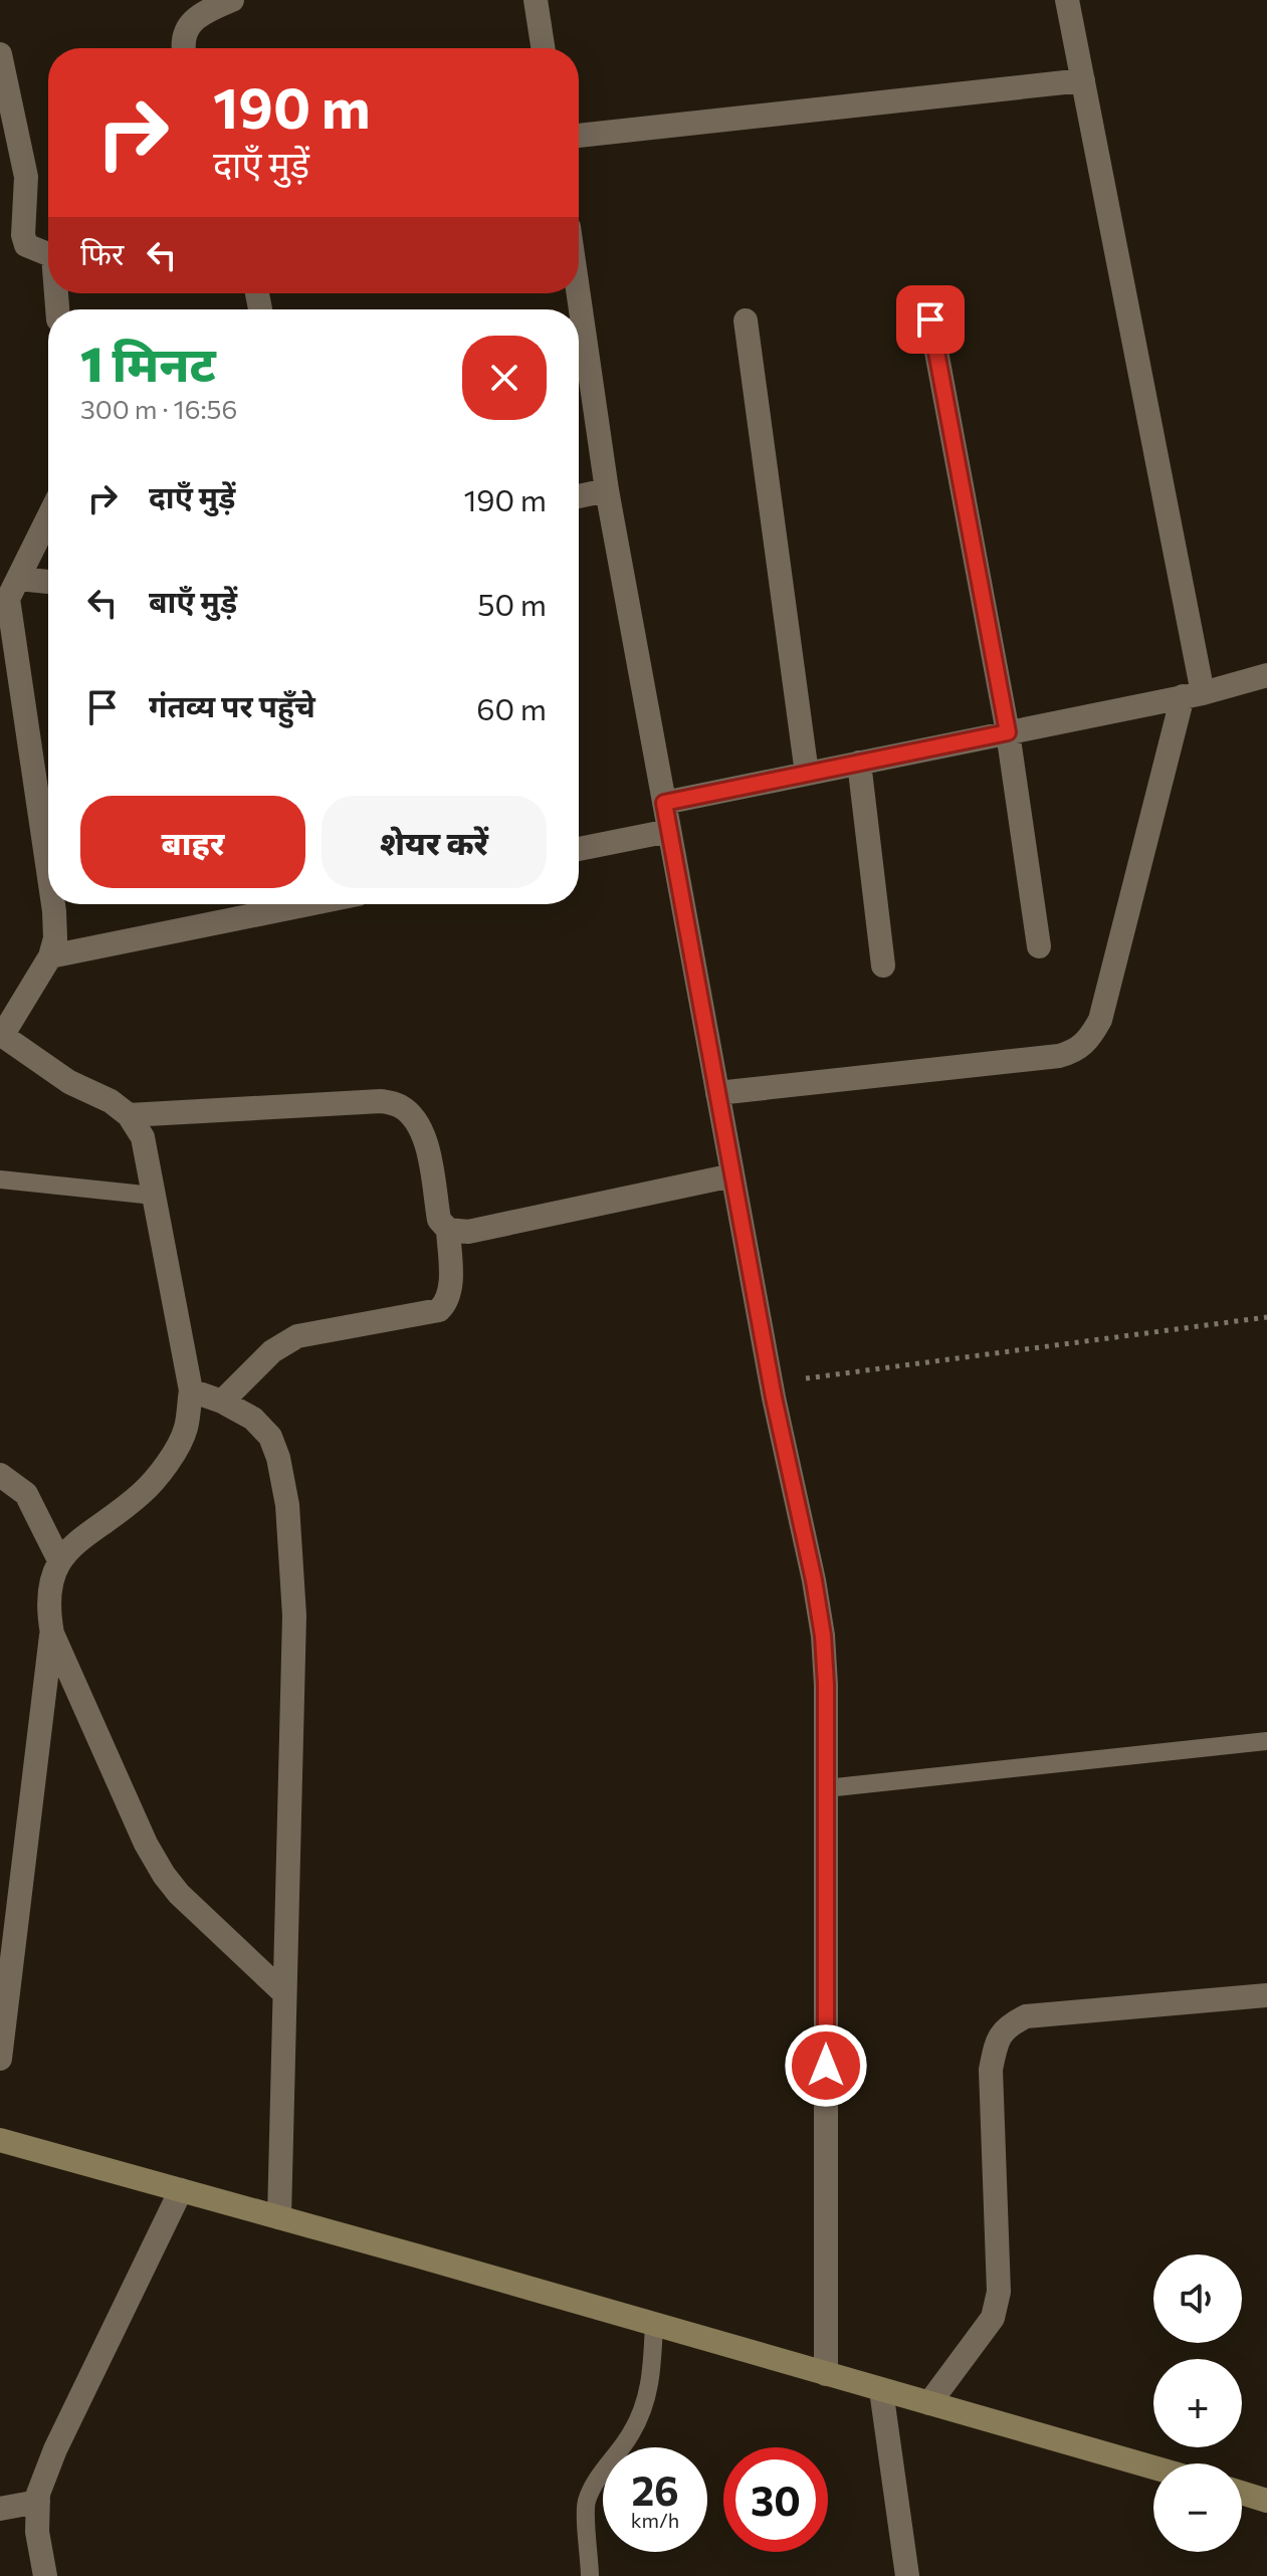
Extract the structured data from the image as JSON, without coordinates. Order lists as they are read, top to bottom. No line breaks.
{"page":{"turn":["190 m","दाएँ मुड़ें"],"then":"फिर","heading":["1 मिनट","300 m · 16:56"],"list":[{"name":"दाएँ मुड़ें","value":"190 m"},{"name":"बाएँ मुड़ें","value":"50 m"},{"name":"गंतव्य पर पहुँचे","value":"60 m"}],"buttons":["बाहर","शेयर करें"],"map_buttons":["+","−"],"speed":"26 km/h","limit":"30"}}
